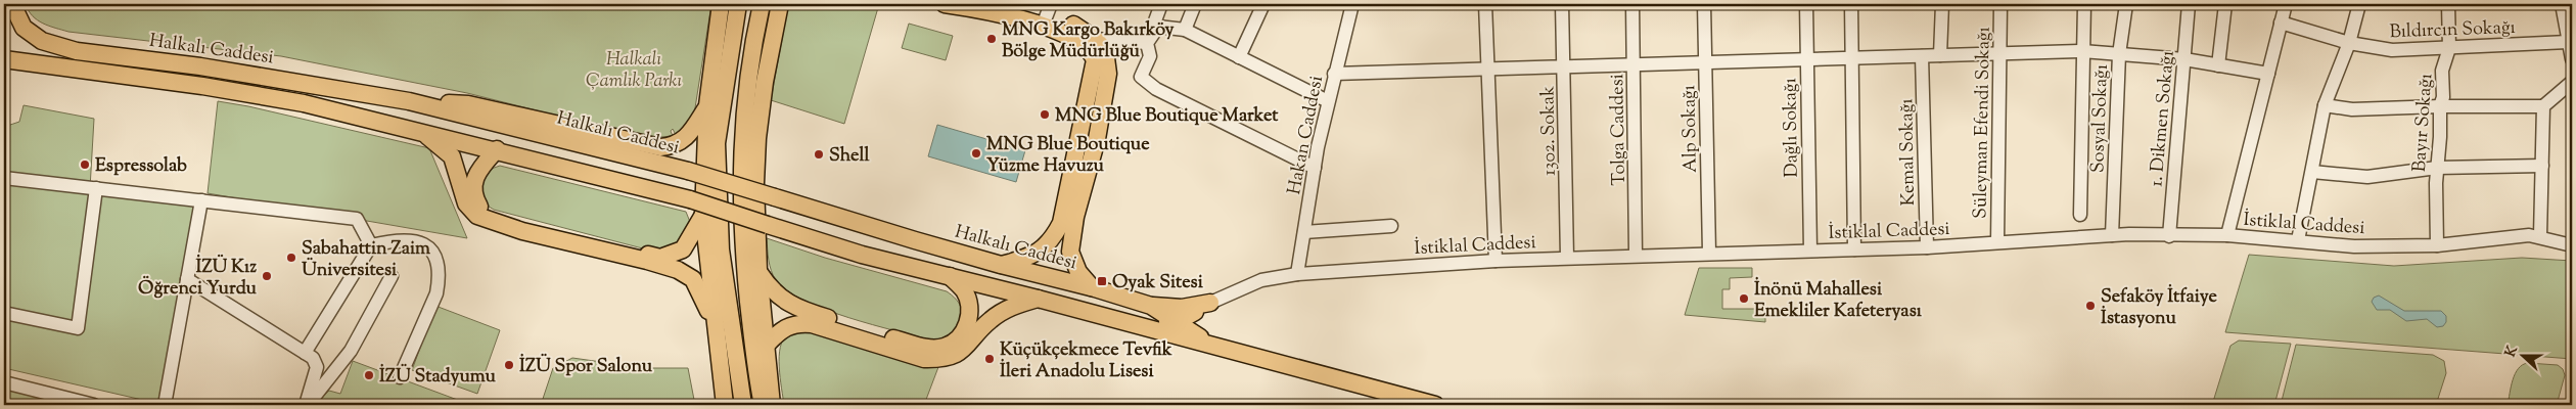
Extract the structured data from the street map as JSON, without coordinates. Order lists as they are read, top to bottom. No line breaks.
{"streets":{"main road":["Halkalı Caddesi"],"street":["Bıldırcın Sokağı","Sosyal Sokağı","1. Dikmen Sokağı","Süleyman Efendi Sokağı","Bayır Sokağı","Dağlı Sokağı","Alp Sokağı","Tolga Caddesi","1302. Sokak","Hakan Caddesi","Kemal Sokağı","İstiklal Caddesi"]},"crossings":[["Bıldırcın Sokağı","Bayır Sokağı"],["Sosyal Sokağı","İstiklal Caddesi"],["1. Dikmen Sokağı","İstiklal Caddesi"],["Süleyman Efendi Sokağı","İstiklal Caddesi"],["Bayır Sokağı","İstiklal Caddesi"],["Dağlı Sokağı","İstiklal Caddesi"],["Alp Sokağı","İstiklal Caddesi"],["Tolga Caddesi","İstiklal Caddesi"],["1302. Sokak","İstiklal Caddesi"],["Hakan Caddesi","İstiklal Caddesi"],["Kemal Sokağı","İstiklal Caddesi"]],"parks":["Halkalı Çamlık Parkı"],"places":{"other":["MNG Kargo Bakırköy Bölge Müdürlüğü","MNG Blue Boutique Market","MNG Blue Boutique Yüzme Havuzu","Shell","Espressolab","Sabahattin Zaim Üniversitesi","İZÜ Kız Öğrenci Yurdu","İnönü Mahallesi Emekliler Kafeteryası","Sefaköy İtfaiye İstasyonu","Küçükçekmece Tevfik İleri Anadolu Lisesi","İZÜ Spor Salonu","İZÜ Stadyumu"],"transit":["Oyak Sitesi"]},"north":"left"}
